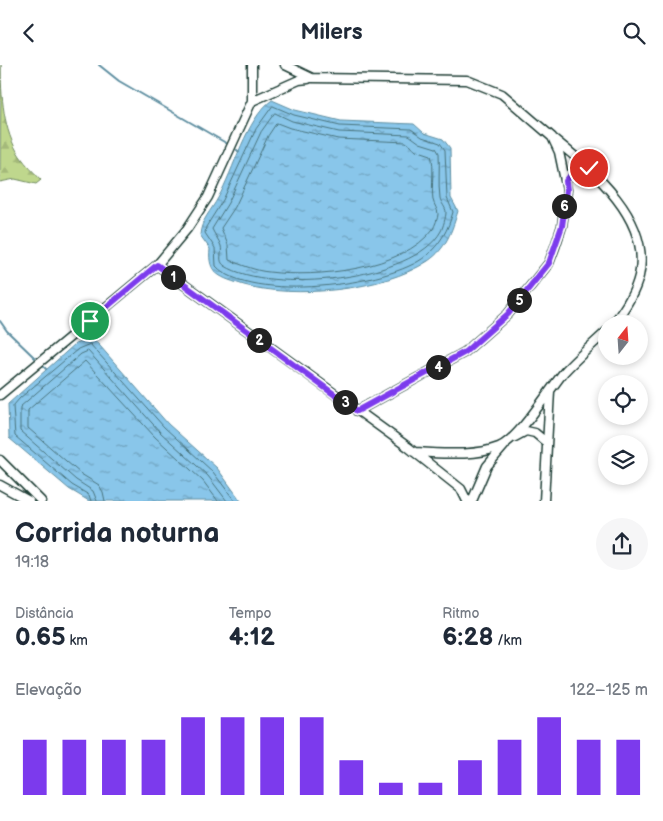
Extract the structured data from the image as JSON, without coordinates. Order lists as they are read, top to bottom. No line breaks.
{"north":"top","page":{"header":"Milers","pins":["6","1","5","2","4","3"],"heading":["Corrida noturna","19:18"],"stats":[["Distância","0.65 km"],["Tempo","4:12"],["Ritmo","6:28 /km"]],"chart":["Elevação","122–125 m"]}}
